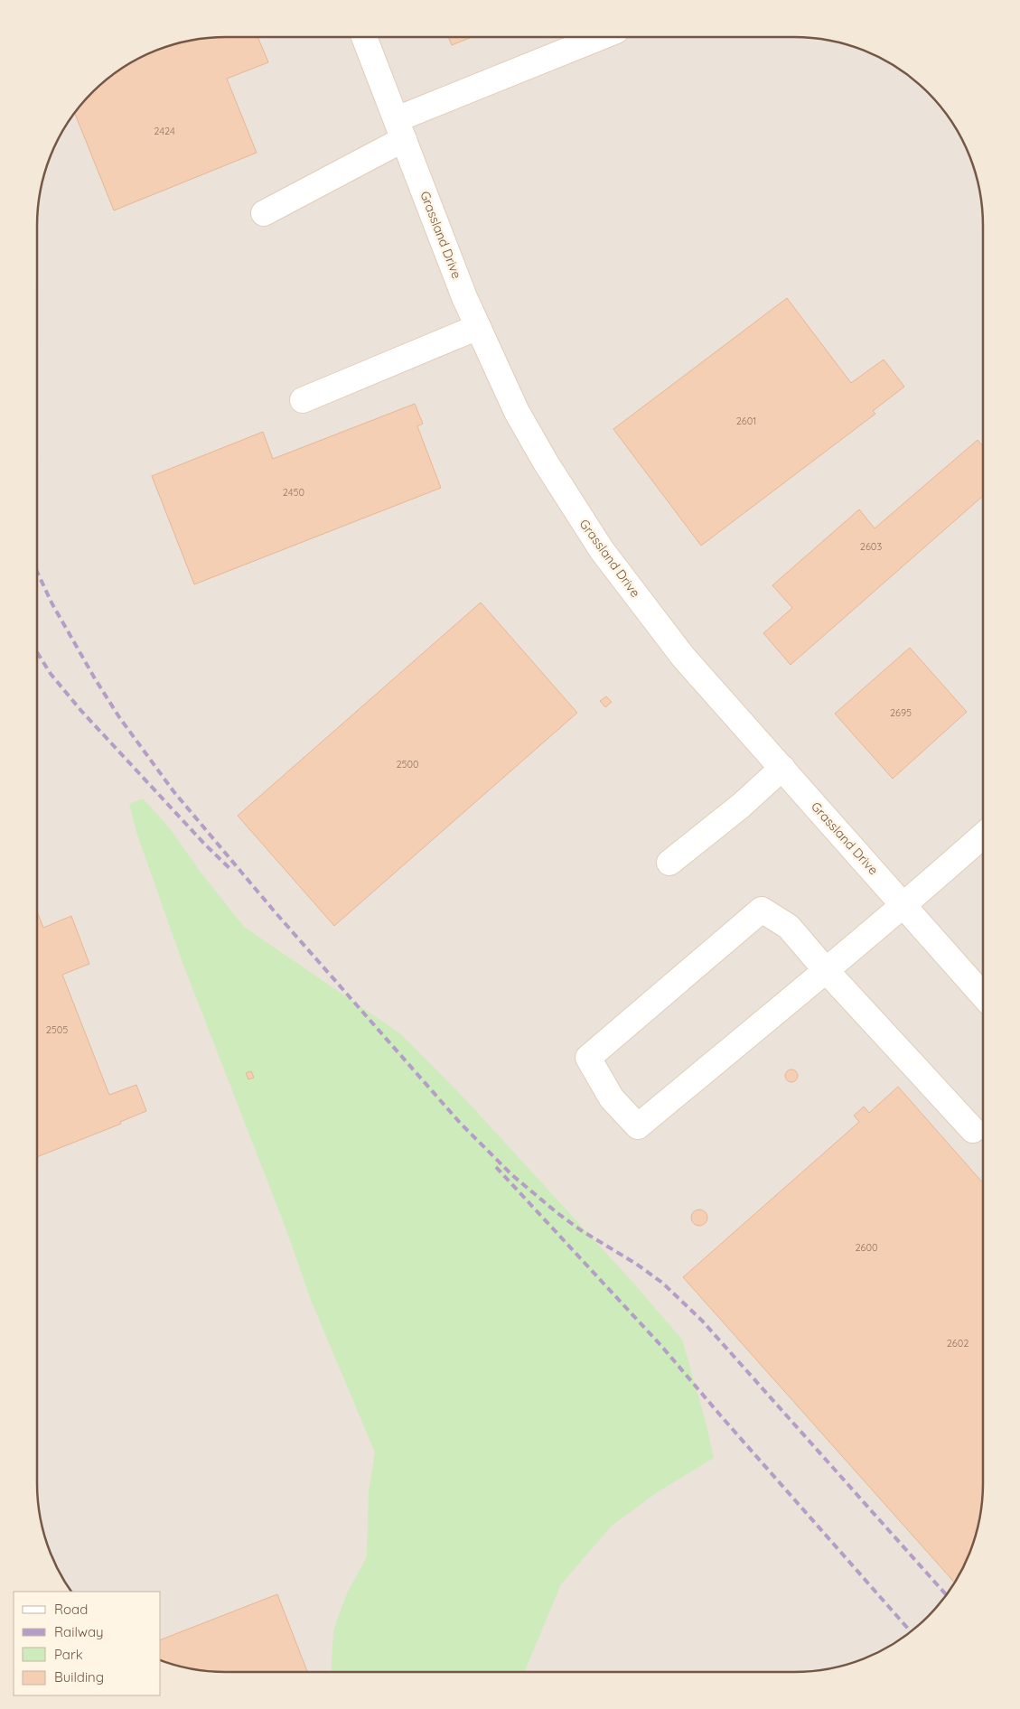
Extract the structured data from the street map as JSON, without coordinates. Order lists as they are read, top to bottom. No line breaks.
{"streets":{"street":["Grassland Drive"]},"house_numbers":["2424","2601","2450","2603","2695","2500","2505","2600","2602"],"legend":["Road","Railway","Park","Building"]}
